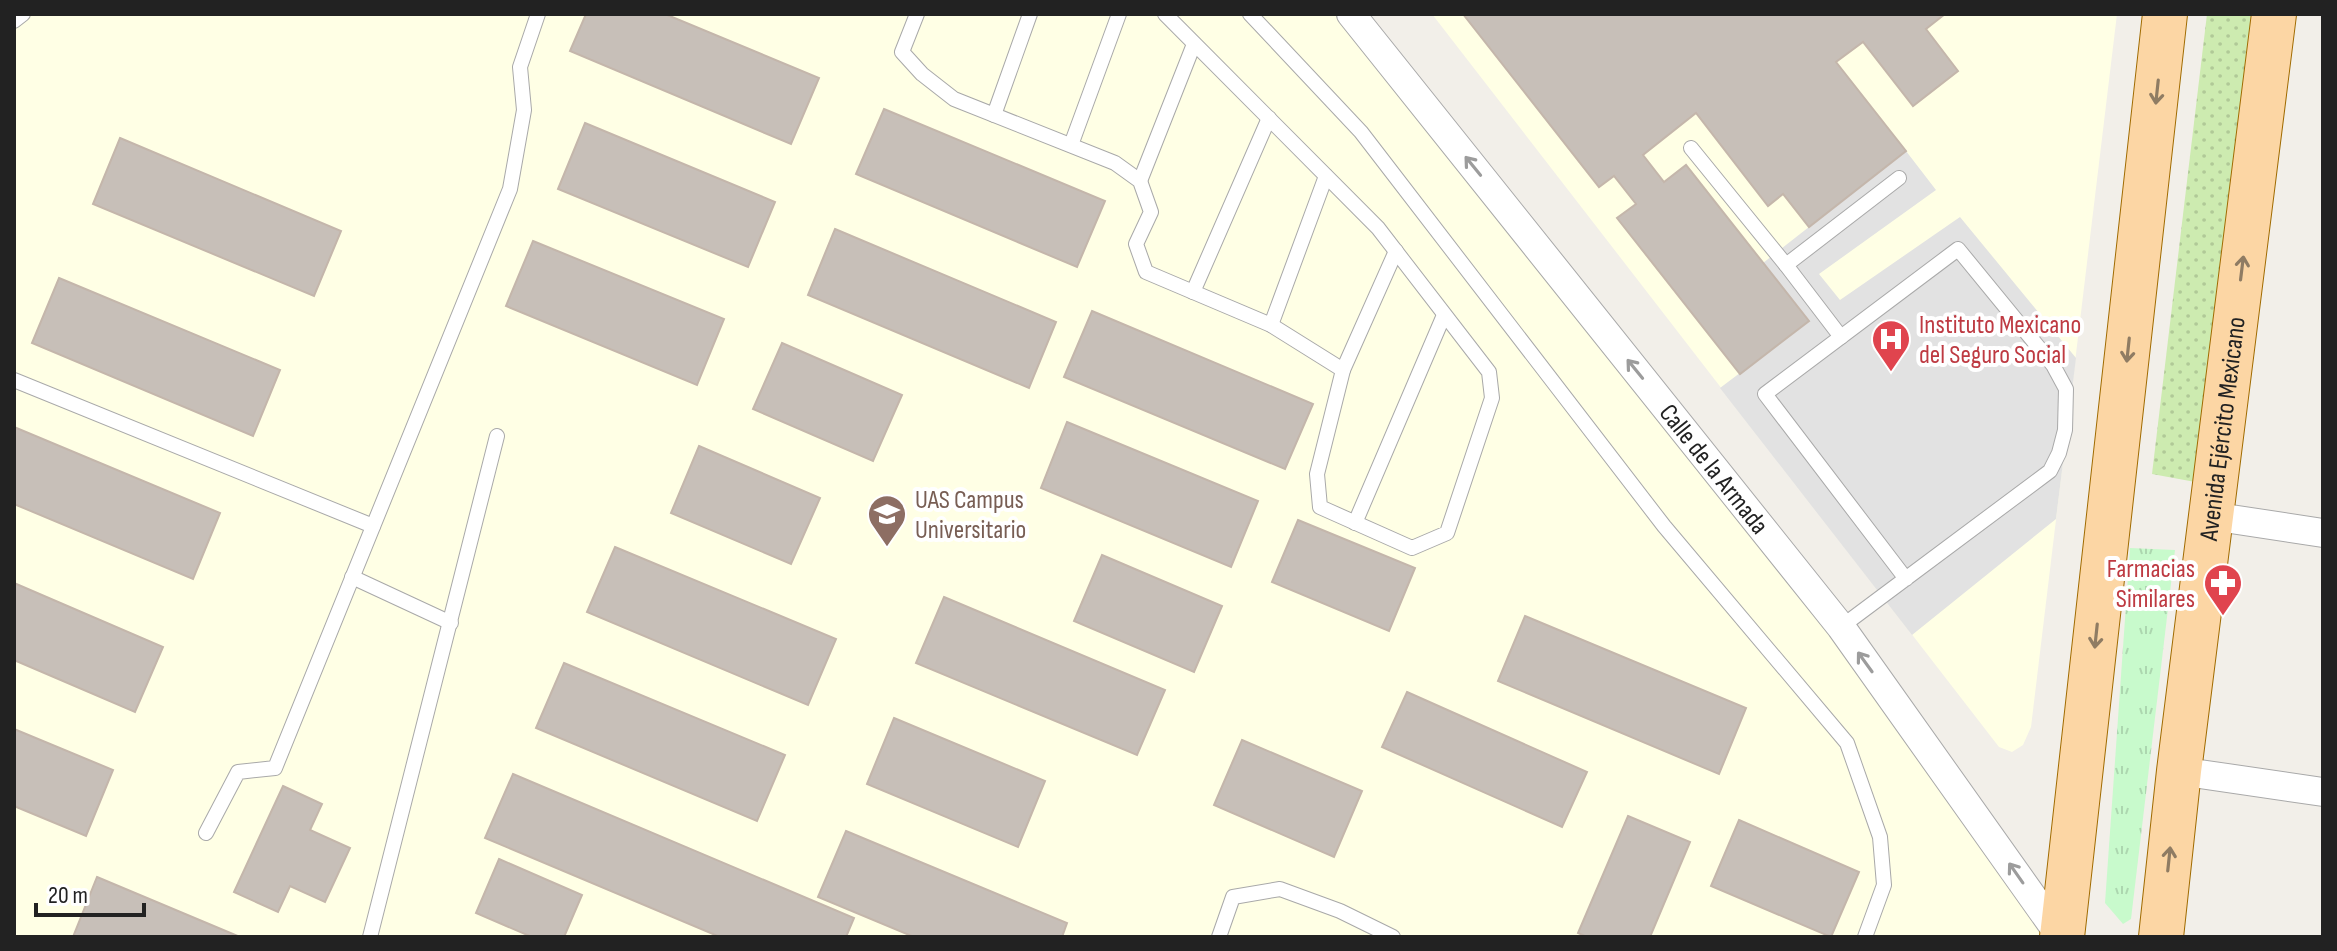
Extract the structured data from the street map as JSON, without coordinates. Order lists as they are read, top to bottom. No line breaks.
{"streets":{"main road":["Avenida Ejército Mexicano"],"street":["Calle de la Armada"]},"one_way":["Calle de la Armada"],"places":{"hospital":["Instituto Mexicano del Seguro Social"],"school or university":["UAS Campus Universitario"],"pharmacy":["Farmacias Similares"]},"scale_bar":"20 m"}
